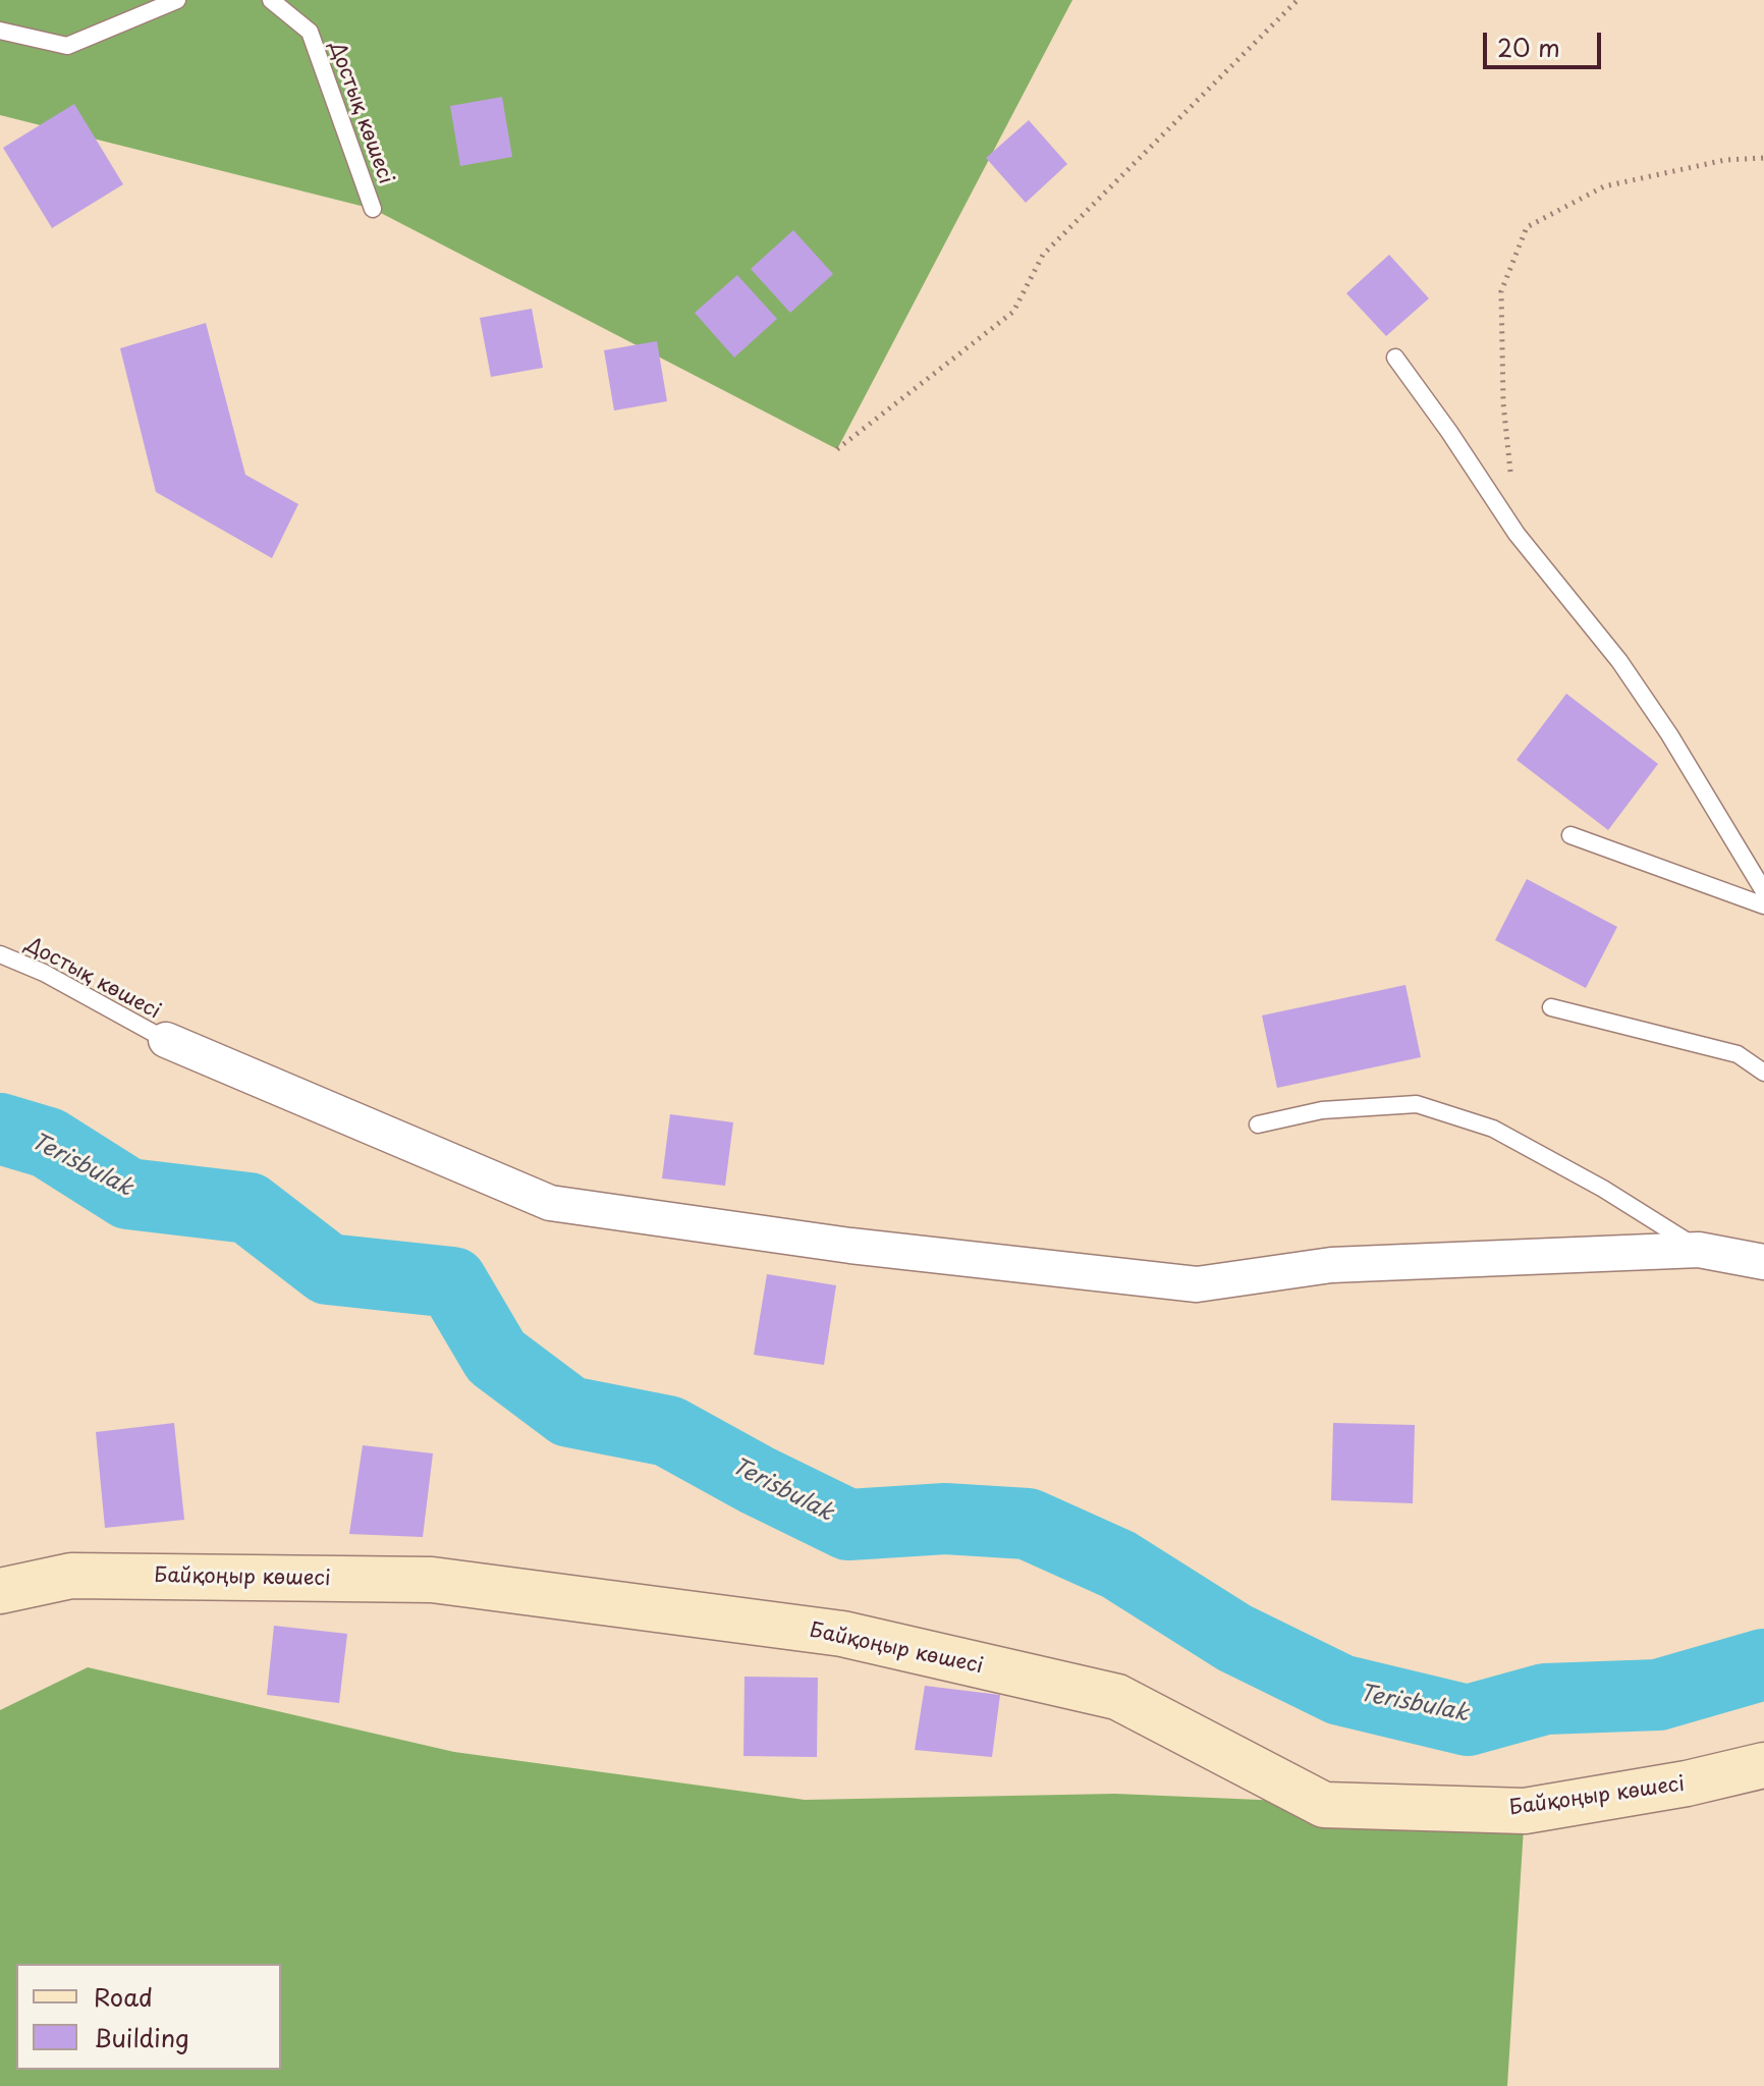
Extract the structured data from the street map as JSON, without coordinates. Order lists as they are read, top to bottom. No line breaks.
{"streets":{"street":["Байқоңыр көшесі"],"lane":["Достық көшесі"]},"water":["Terisbulak"],"legend":["Road","Building"],"scale_bar":"20 m"}
